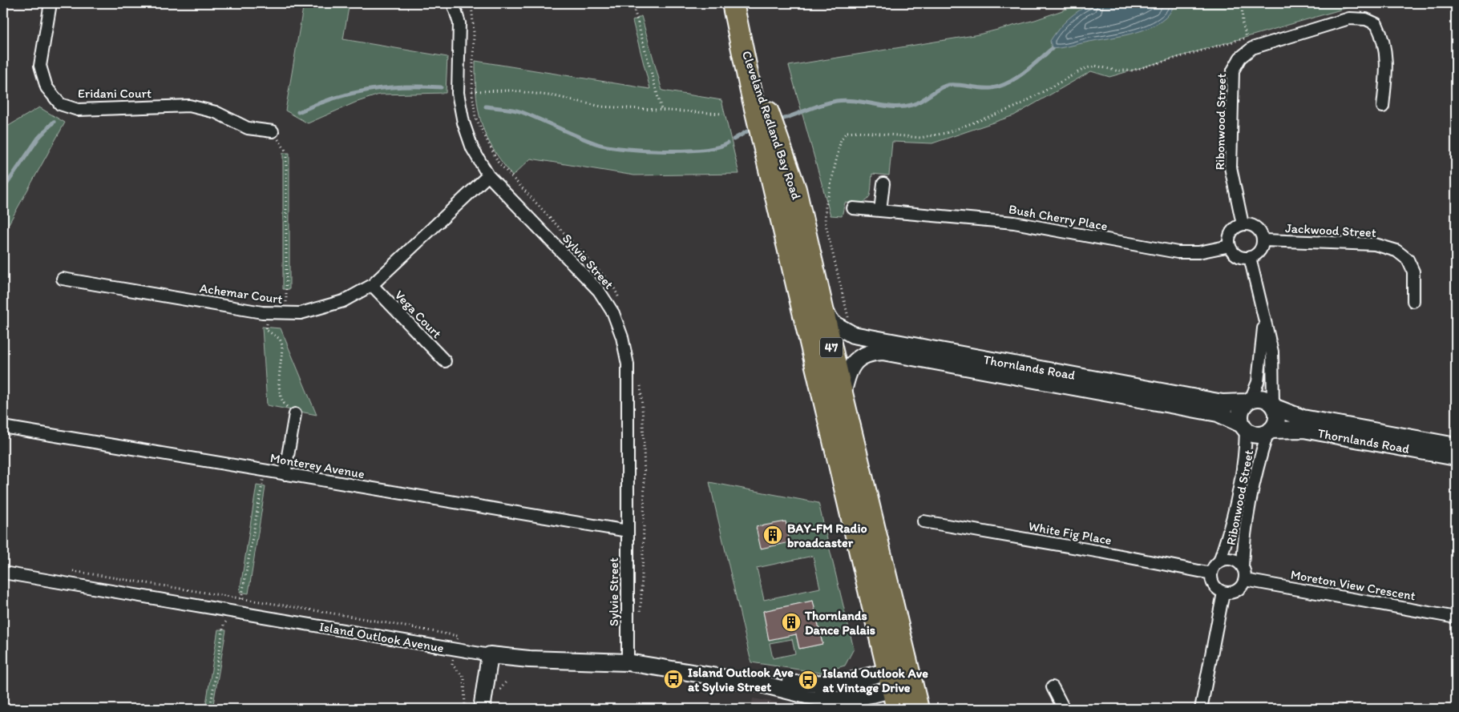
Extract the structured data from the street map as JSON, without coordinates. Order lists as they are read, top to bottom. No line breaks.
{"streets":{"highway":["Cleveland Redland Bay Road","47"],"street":["Eridani Court","Ribonwood Street","Bush Cherry Place","Jackwood Street","Sylvie Street","Achemar Court","Vega Court","Thornlands Road","Monterey Avenue","White Fig Place","Moreton View Crescent","Island Outlook Avenue"]},"crossings":[["Ribonwood Street","Bush Cherry Place"],["Ribonwood Street","Jackwood Street"],["Ribonwood Street","Thornlands Road"],["Ribonwood Street","White Fig Place"],["Ribonwood Street","Moreton View Crescent"],["Cleveland Redland Bay Road","Thornlands Road"],["Cleveland Redland Bay Road","Island Outlook Avenue"],["Bush Cherry Place","Jackwood Street"],["Sylvie Street","Achemar Court"],["Sylvie Street","Monterey Avenue"],["Sylvie Street","Island Outlook Avenue"],["Achemar Court","Vega Court"],["White Fig Place","Moreton View Crescent"]],"places":{"building":["BAY-FM Radio broadcaster","Thornlands Dance Palais"],"bus stop":["Island Outlook Ave at Sylvie Street","Island Outlook Ave at Vintage Drive"]}}
